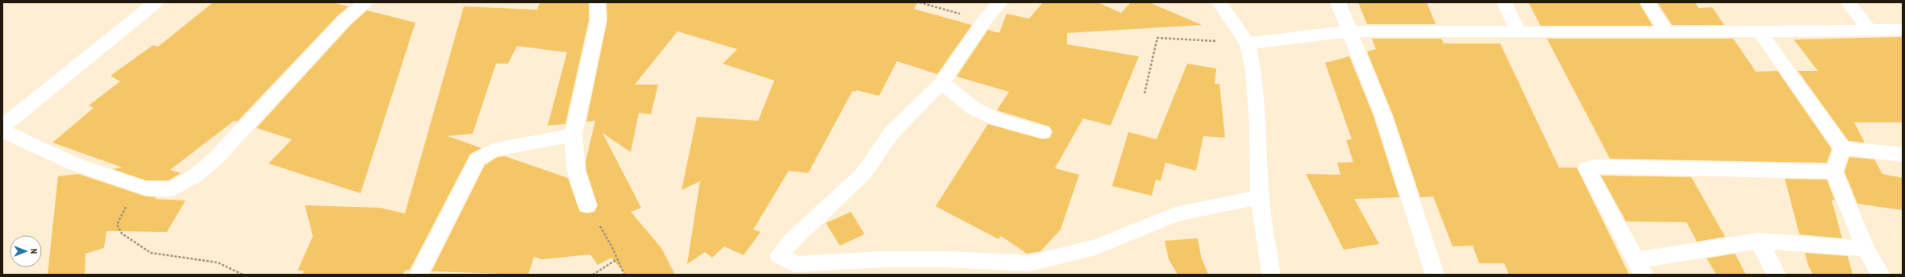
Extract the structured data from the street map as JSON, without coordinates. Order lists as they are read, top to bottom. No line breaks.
{"north":"right"}
